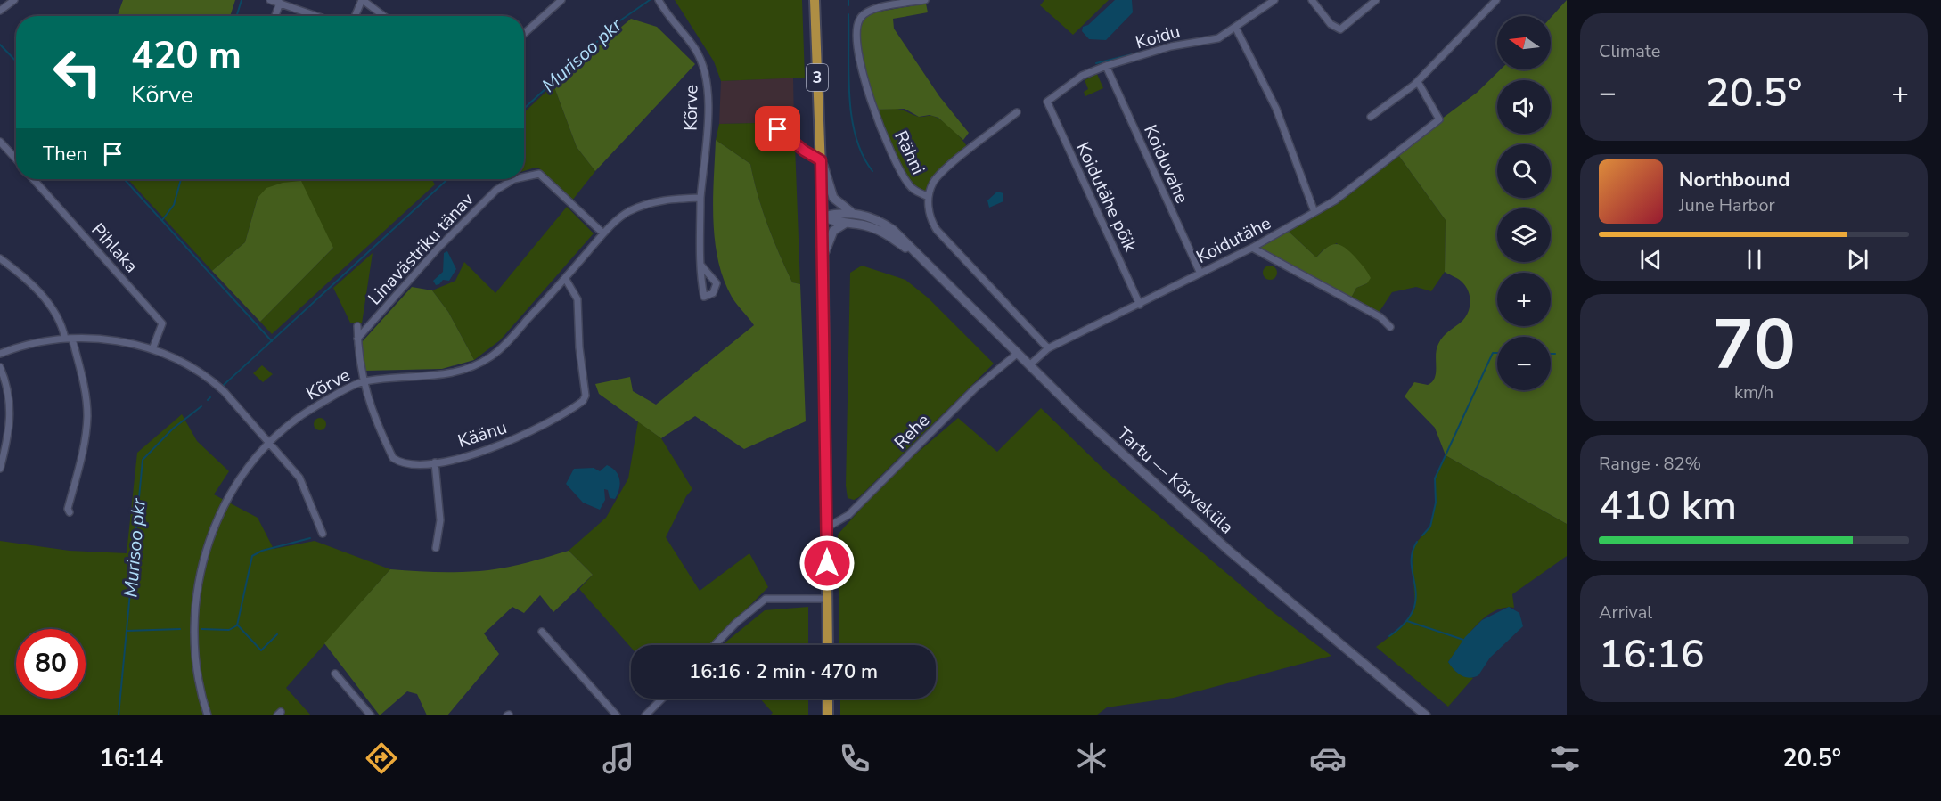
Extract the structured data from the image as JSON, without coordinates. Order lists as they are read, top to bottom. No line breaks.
{"streets":{"highway":["3"],"main road":["Tartu — Kõrveküla"],"street":["Koidu","Kõrve","Rähni","Koiduvahe","Koidutähe põik","Koidutähe","Pihlaka","Linavästriku tänav","Rehe","Käänu"]},"crossings":[["Koidu","Koiduvahe"],["Koidu","Koidutähe põik"],["3","Rehe"],["3","Tartu — Kõrveküla"],["Kõrve","Linavästriku tänav"],["Kõrve","Käänu"],["Rähni","Koidutähe"],["Koiduvahe","Koidutähe"],["Koidutähe põik","Koidutähe"],["Koidutähe","Tartu — Kõrveküla"],["Linavästriku tänav","Käänu"],["Rehe","Tartu — Kõrveküla"]],"water":["Murisoo pkr"],"north":"left","page":{"tile":["Climate",["70","km/h"],["Range · 82%","410 km"],["Arrival","16:16"]],"map_buttons":["+","−"],"turn":["420 m","Kõrve"],"heat":["−","20.5°","+"],"then":"Then","song":["Northbound","June Harbor"],"limit":"80","trip":"16:16 · 2 min · 470 m","tabs":["16:14","20.5°"]}}
